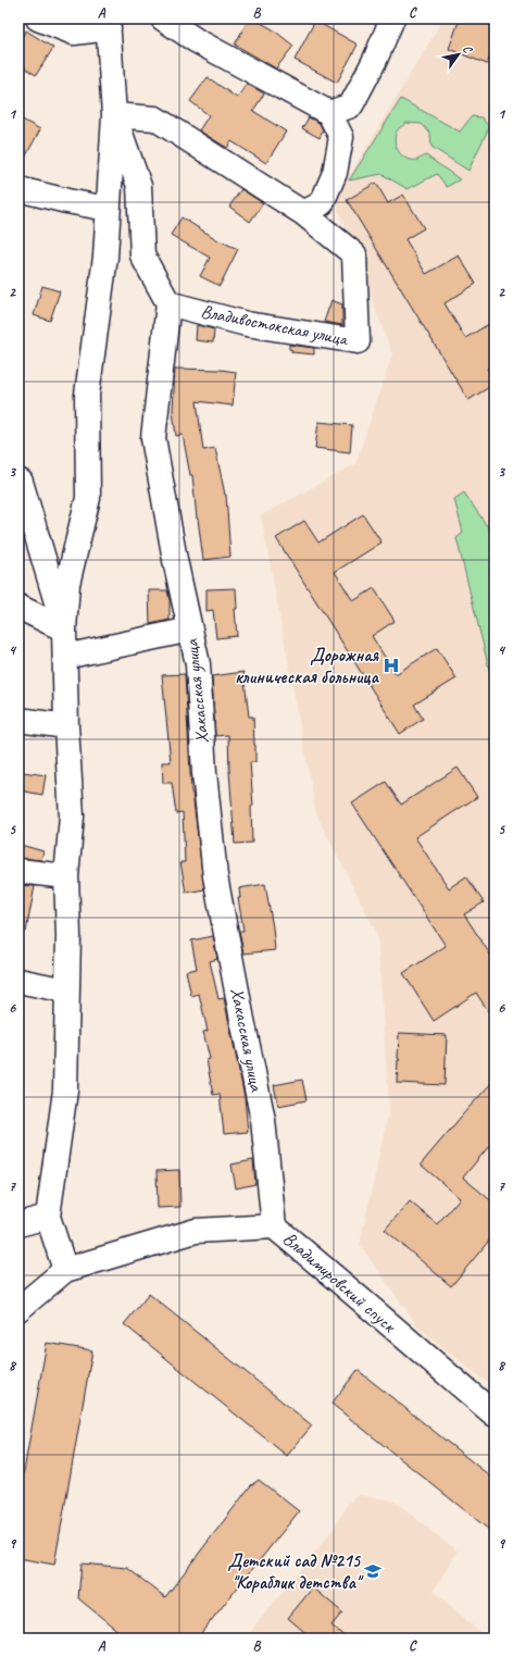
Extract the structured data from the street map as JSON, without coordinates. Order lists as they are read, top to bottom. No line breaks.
{"streets":{"street":["Владивостокская улица","Хакасская улица","Владимировский спуск"]},"crossings":[["Владивостокская улица","Хакасская улица"],["Хакасская улица","Владимировский спуск"]],"places":{"hospital":["Дорожная клиническая больница"],"school or university":["Детский сад №215 \"Кораблик детства\""]},"north":"top right","grid":{"columns":["A","B","C"],"rows":["1","2","3","4","5","6","7","8","9"]}}
